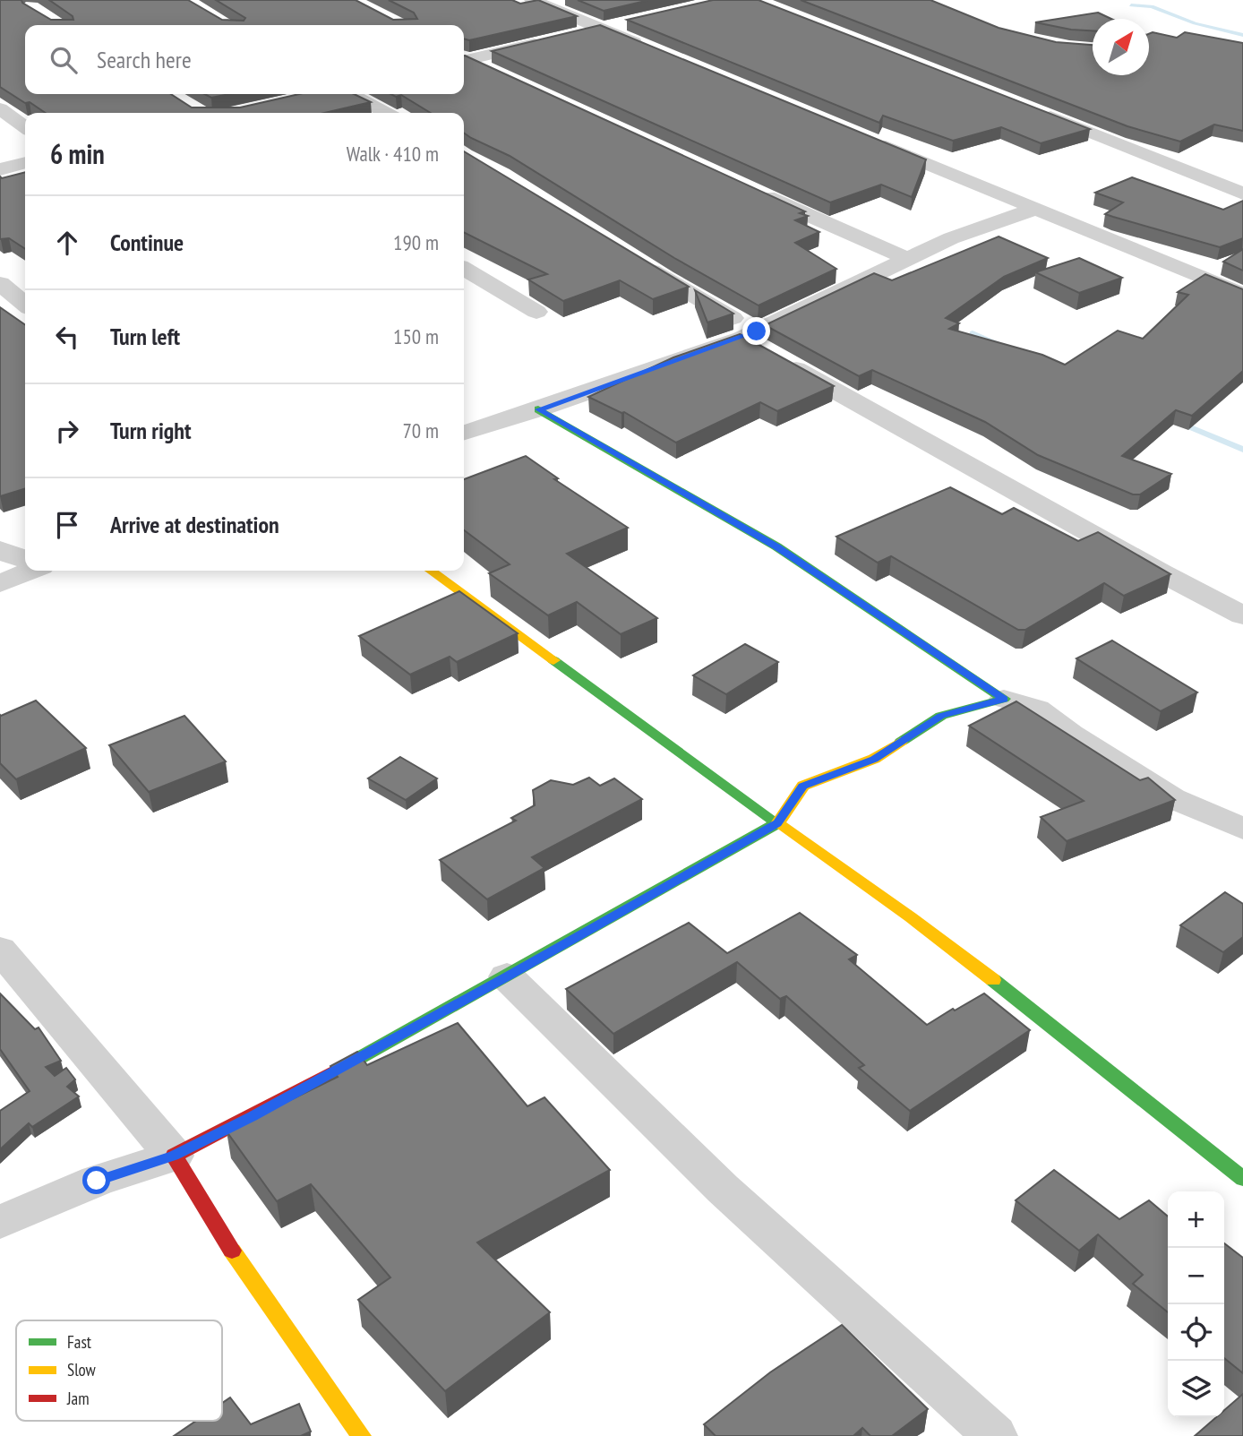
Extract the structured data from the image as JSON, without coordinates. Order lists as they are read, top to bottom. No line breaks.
{"legend":["Fast","Slow","Jam"],"north":"top right","page":{"search":"Search here","heading":["6 min","Walk · 410 m"],"list":[["Continue","190 m"],["Turn left","150 m"],["Turn right","70 m"],"Arrive at destination"],"map_buttons":["+","−"]}}
